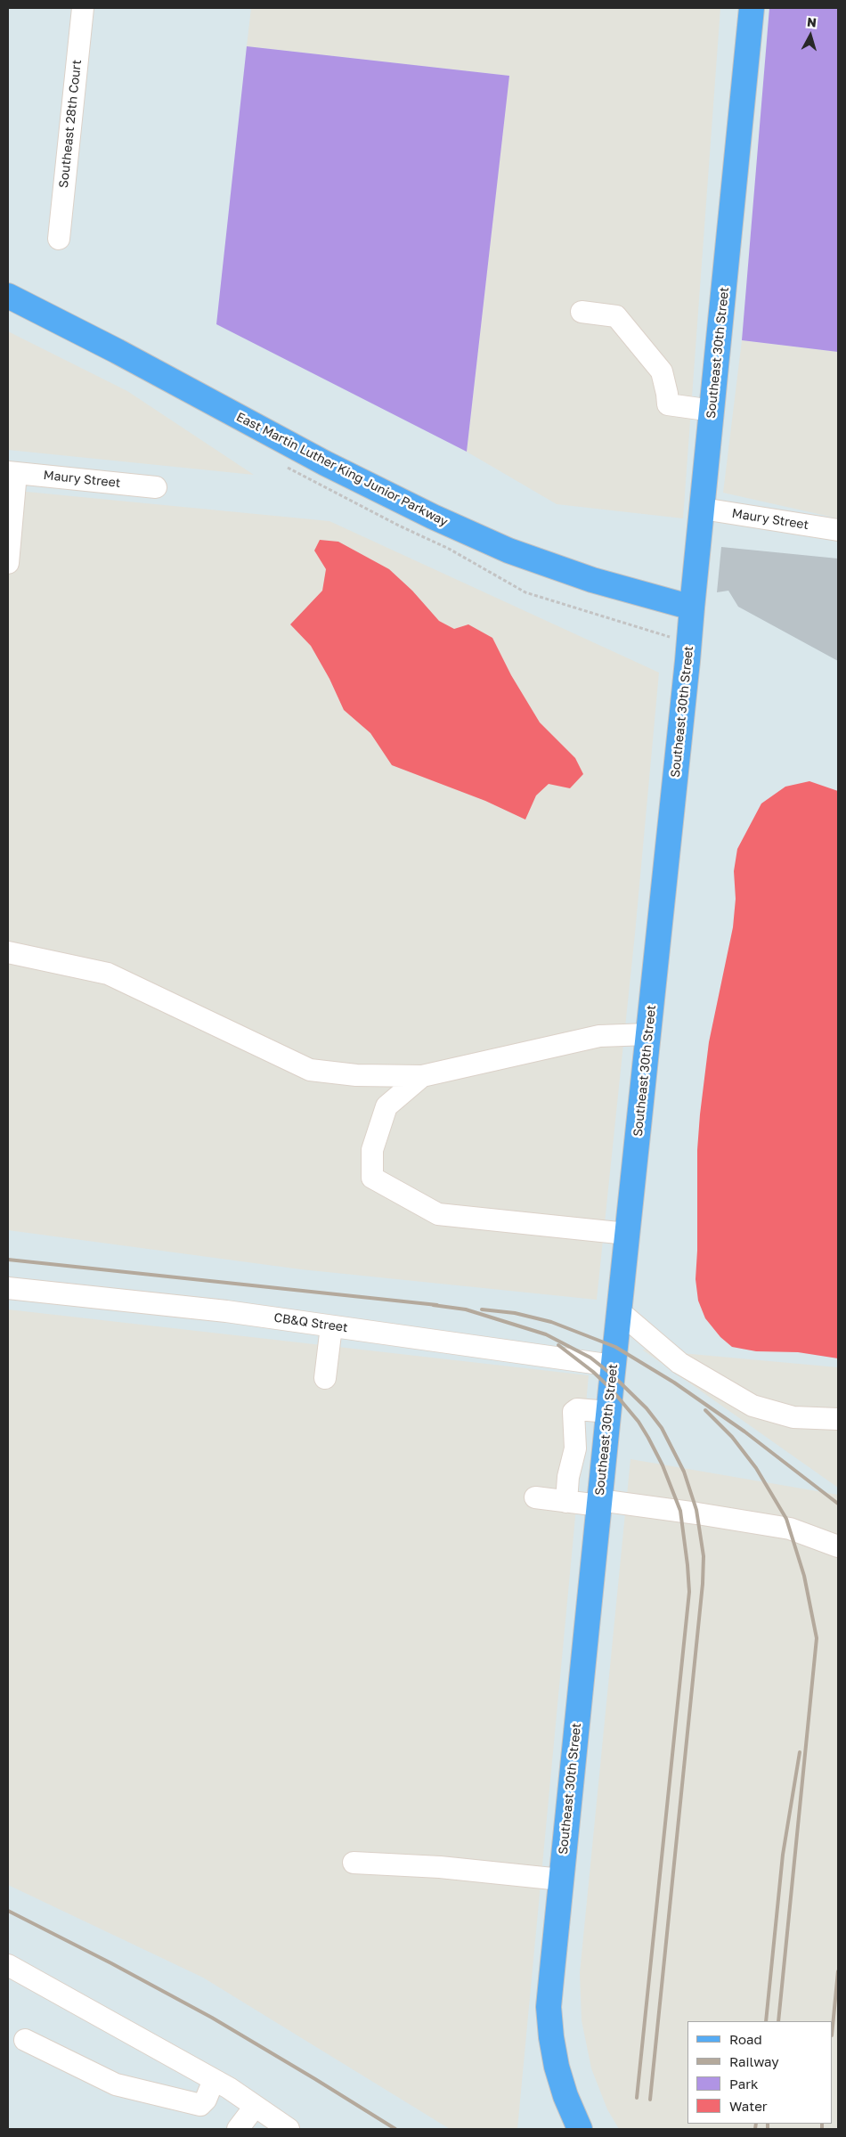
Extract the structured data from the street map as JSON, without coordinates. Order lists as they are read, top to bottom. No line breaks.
{"streets":{"main road":["Southeast 30th Street","East Martin Luther King Junior Parkway"],"street":["Southeast 28th Court","Maury Street","CB&Q Street"]},"crossings":[["Southeast 30th Street","East Martin Luther King Junior Parkway"],["Southeast 30th Street","Maury Street"],["Southeast 30th Street","CB&Q Street"]],"legend":["Road","Railway","Park","Water"],"north":"top"}
